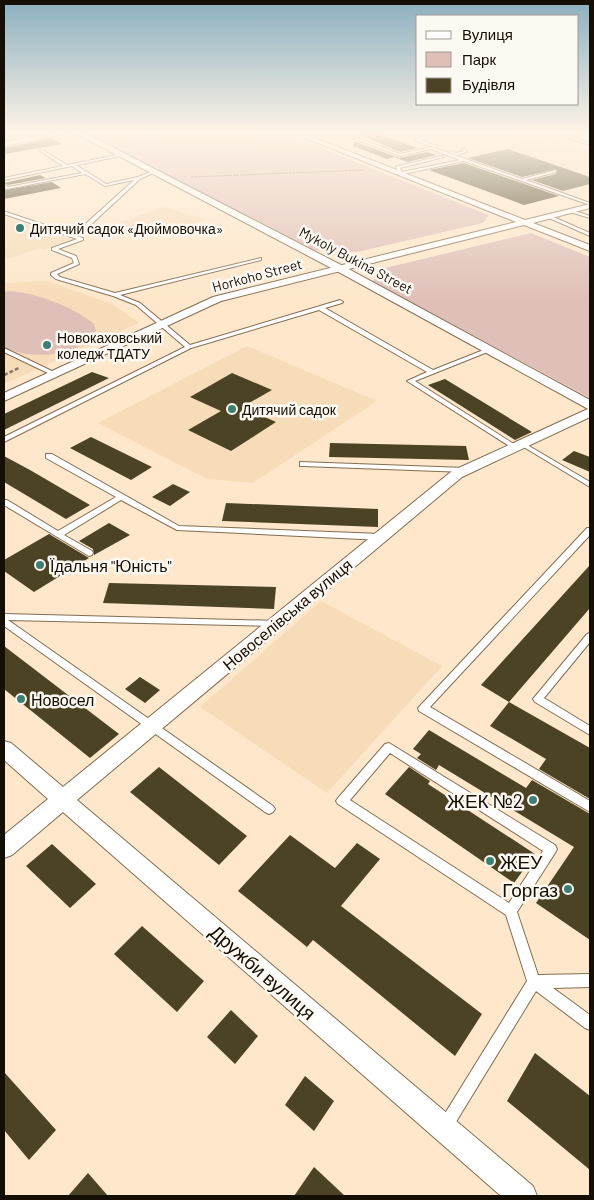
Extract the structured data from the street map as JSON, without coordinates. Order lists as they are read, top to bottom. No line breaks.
{"streets":{"street":["Mykoly Bukina Street","Horkoho Street","Новоселівська вулиця","Дружби вулиця"]},"crossings":[["Mykoly Bukina Street","Horkoho Street"],["Новоселівська вулиця","Дружби вулиця"]],"places":["Дитячий садок «Дюймовочка»","Новокаховський коледж ТДАТУ","Дитячий садок","Їдальня \"Юність\"","Новосел","ЖЕК №2","ЖЕУ","Горгаз"],"legend":["Вулиця","Парк","Будівля"]}
